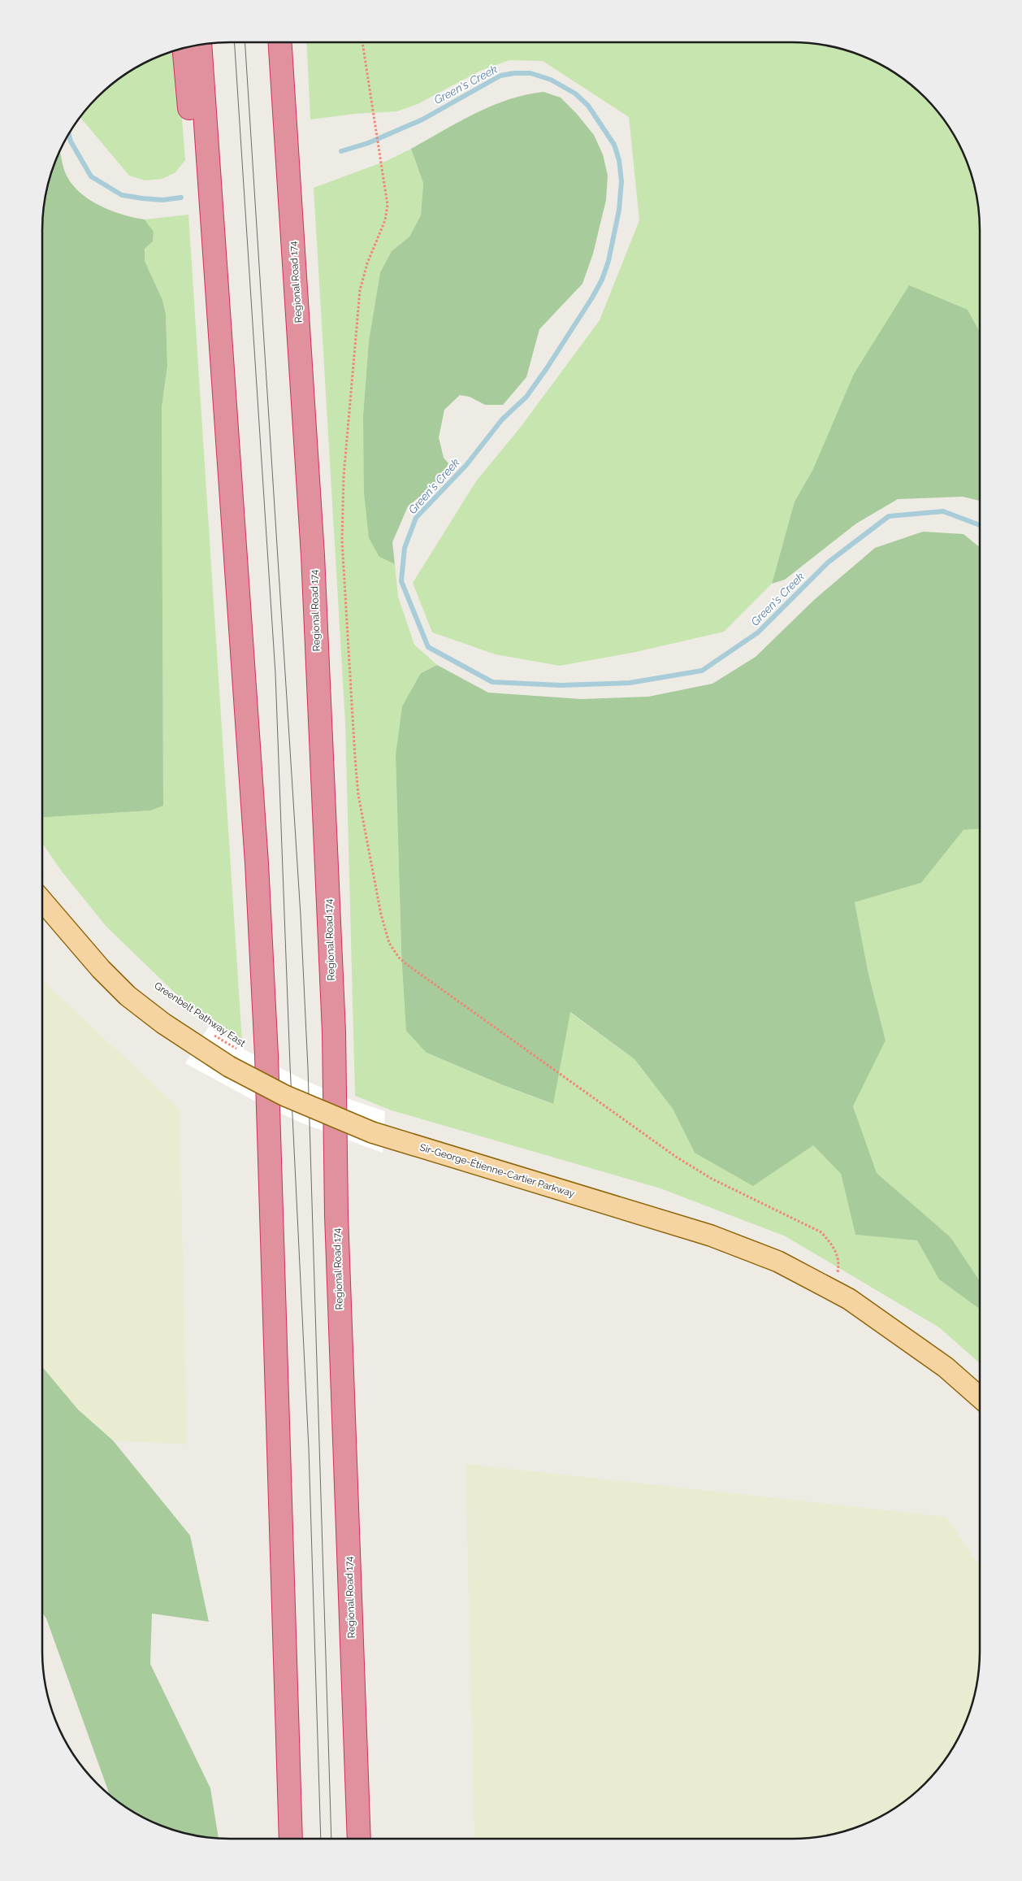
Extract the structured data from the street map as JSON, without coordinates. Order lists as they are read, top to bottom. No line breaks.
{"streets":{"highway":["Regional Road 174"],"main road":["Sir-George-Étienne-Cartier Parkway"],"path":["Greenbelt Pathway East"]},"crossings":[["Greenbelt Pathway East","Sir-George-Étienne-Cartier Parkway"]],"water":["Green's Creek"]}
